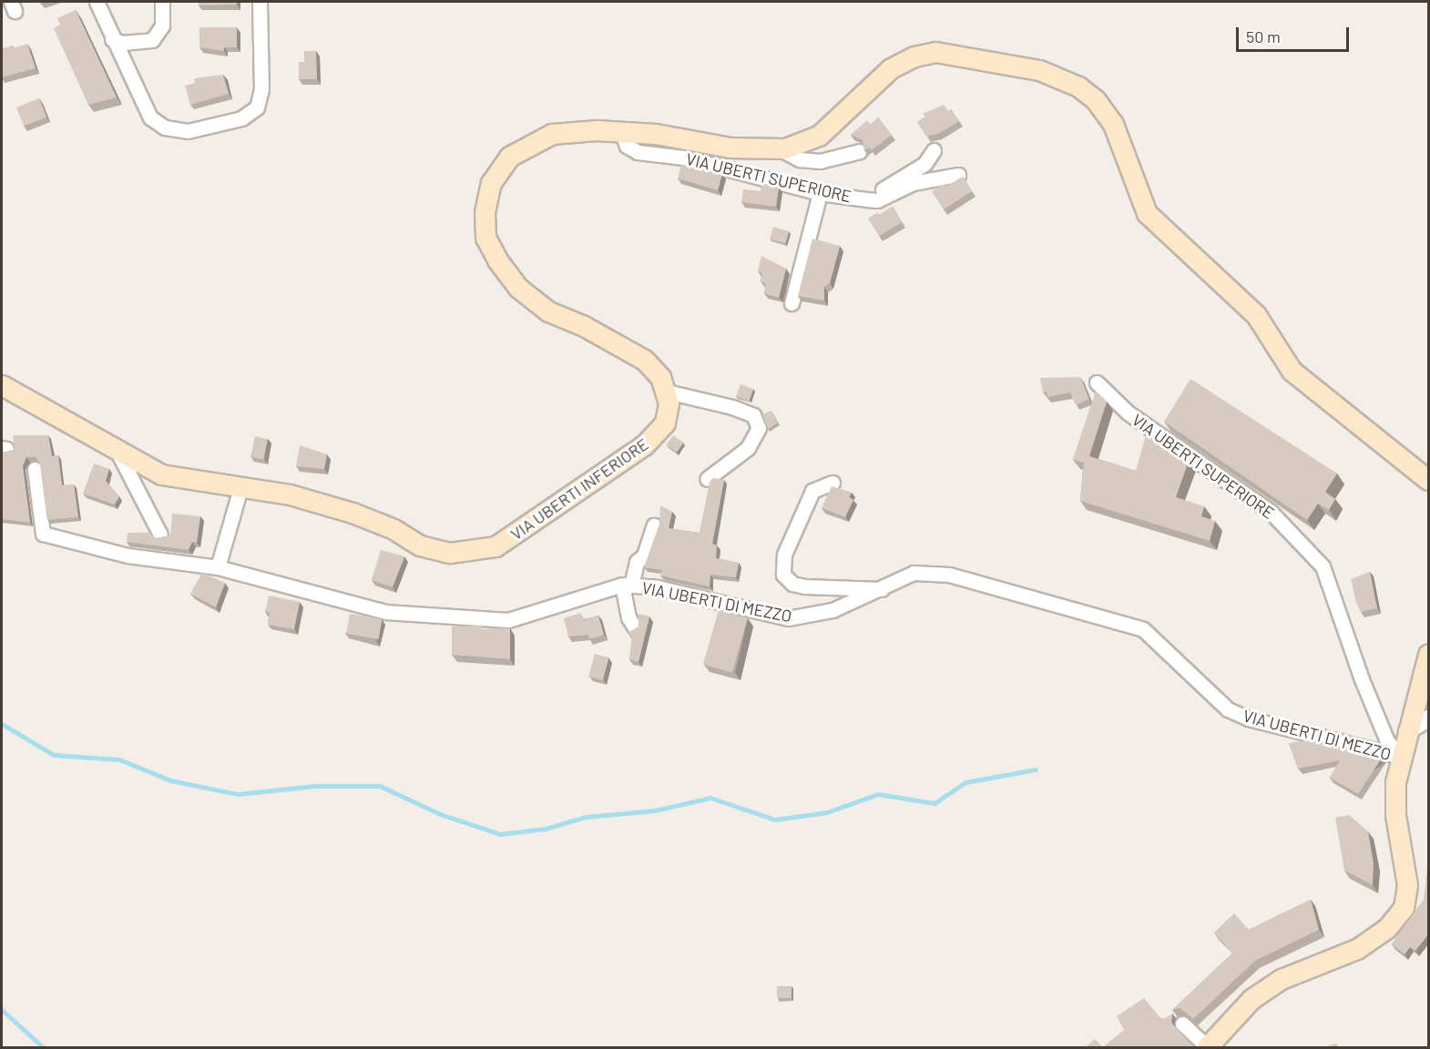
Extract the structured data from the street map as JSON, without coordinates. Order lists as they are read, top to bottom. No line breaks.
{"streets":{"main road":["VIA UBERTI SUPERIORE","VIA UBERTI INFERIORE"],"street":["VIA UBERTI DI MEZZO"]},"crossings":[["VIA UBERTI SUPERIORE","VIA UBERTI INFERIORE"],["VIA UBERTI SUPERIORE","VIA UBERTI DI MEZZO"]],"scale_bar":"50 m"}
